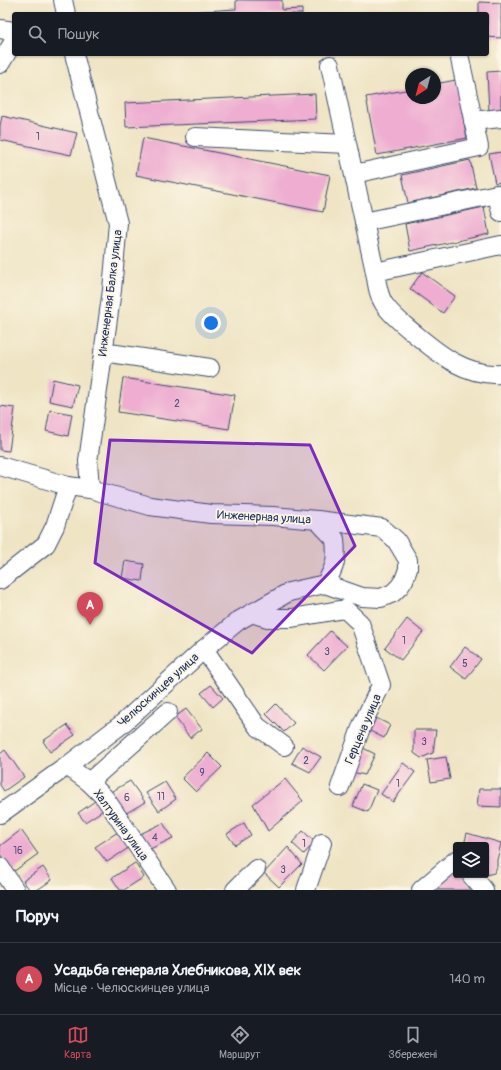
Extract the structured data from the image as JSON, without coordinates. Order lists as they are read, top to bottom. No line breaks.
{"streets":{"street":["Инженерная Балка улица","Инженерная улица","Челюскинцев улица","Герцена улица","Халтурина улица"]},"crossings":[["Инженерная Балка улица","Инженерная улица"],["Инженерная улица","Челюскинцев улица"],["Челюскинцев улица","Герцена улица"],["Челюскинцев улица","Халтурина улица"]],"house_numbers":["1","2","1","3","5","3","2","9","1","11","6","4","1","16","3"],"north":"bottom left","page":{"search":"Пошук","pins":"A","heading":"Поруч","list":[{"mark":"A","name":"Усадьба генерала Хлебникова, XIX век","note":"Місце · Челюскинцев улица","value":"140 m"}],"nav":["Карта","Маршрут","Збережені"]}}
